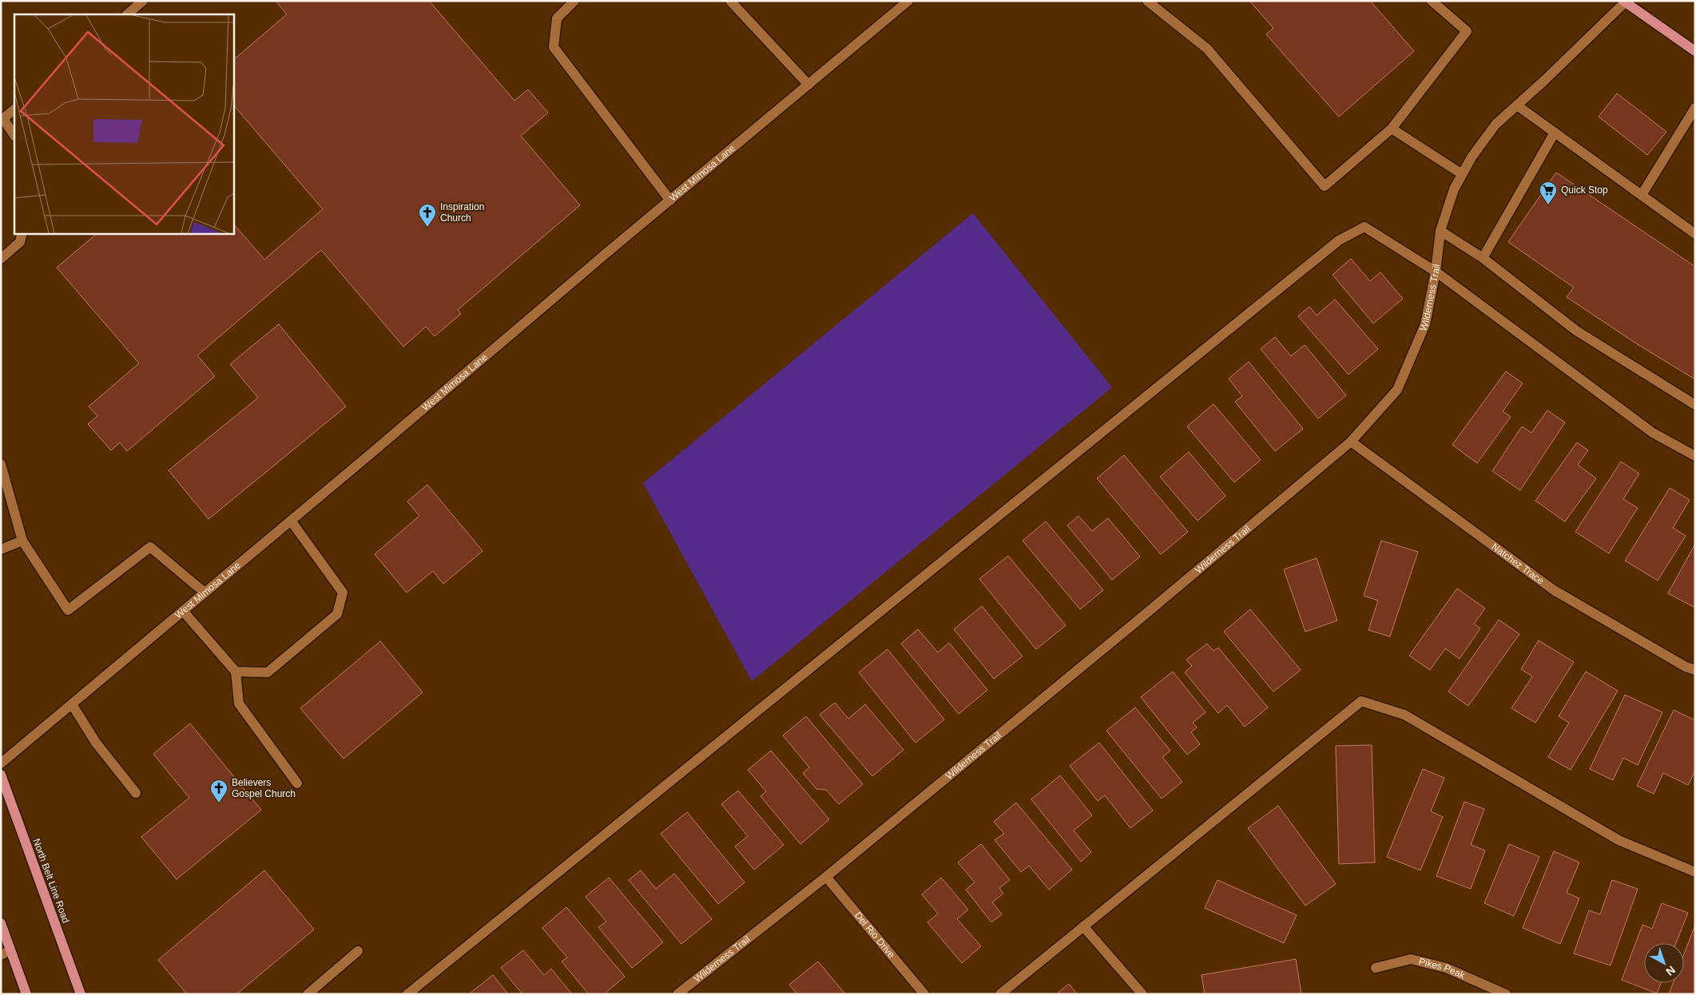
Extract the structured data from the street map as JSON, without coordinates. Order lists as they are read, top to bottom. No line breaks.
{"streets":{"main road":["North Belt Line Road"],"street":["West Mimosa Lane","Wilderness Trail","Natchez Trace","Del Rio Drive","Pikes Peak"]},"crossings":[["Wilderness Trail","Natchez Trace"],["Wilderness Trail","Del Rio Drive"]],"places":{"supermarket":["Quick Stop"],"church":["Inspiration Church","Believers Gospel Church"]},"north":"bottom right"}
